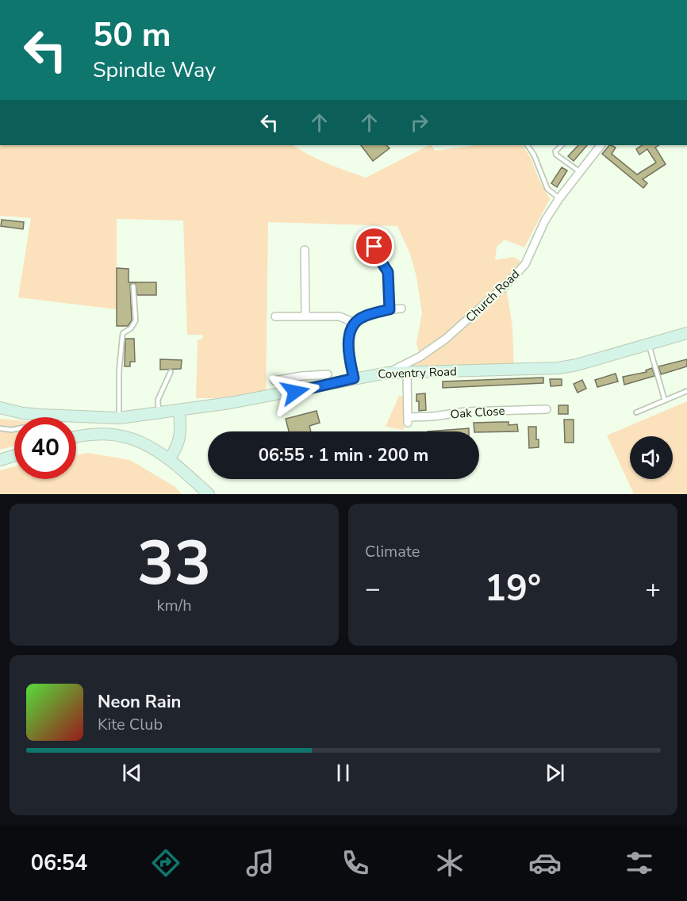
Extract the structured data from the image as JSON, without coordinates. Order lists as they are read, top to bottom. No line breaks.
{"streets":{"street":["Church Road","Coventry Road","Oak Close"]},"crossings":[["Church Road","Coventry Road"],["Coventry Road","Oak Close"]],"page":{"turn":["50 m","Spindle Way"],"limit":"40","trip":"06:55 · 1 min · 200 m","tile":[["33","km/h"],"Climate"],"heat":["−","19°","+"],"song":["Neon Rain","Kite Club"],"tabs":"06:54"}}
